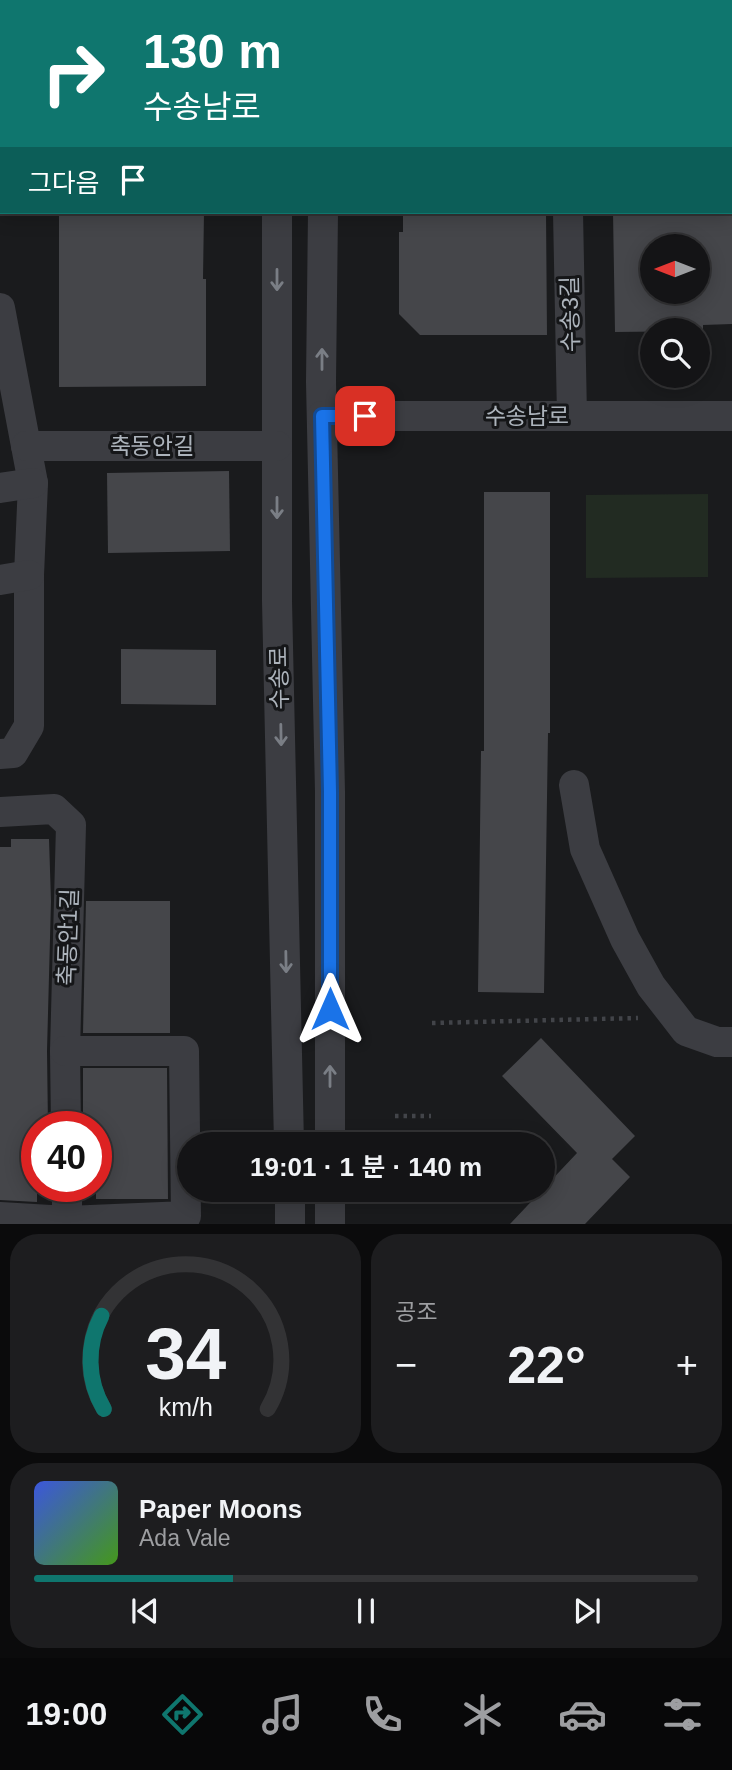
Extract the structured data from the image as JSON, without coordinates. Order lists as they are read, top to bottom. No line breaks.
{"streets":{"street":["수송3길","수송남로","축동안길","수송로","축동안1길"]},"crossings":[["수송3길","수송남로"],["축동안길","수송로"]],"north":"left","page":{"turn":["130 m","수송남로"],"then":"그다음","limit":"40","trip":"19:01 · 1 분 · 140 m","tile":"공조","heat":["−","22°","+"],"song":["Paper Moons","Ada Vale"],"tabs":"19:00","gauge":["34","km/h"]}}
